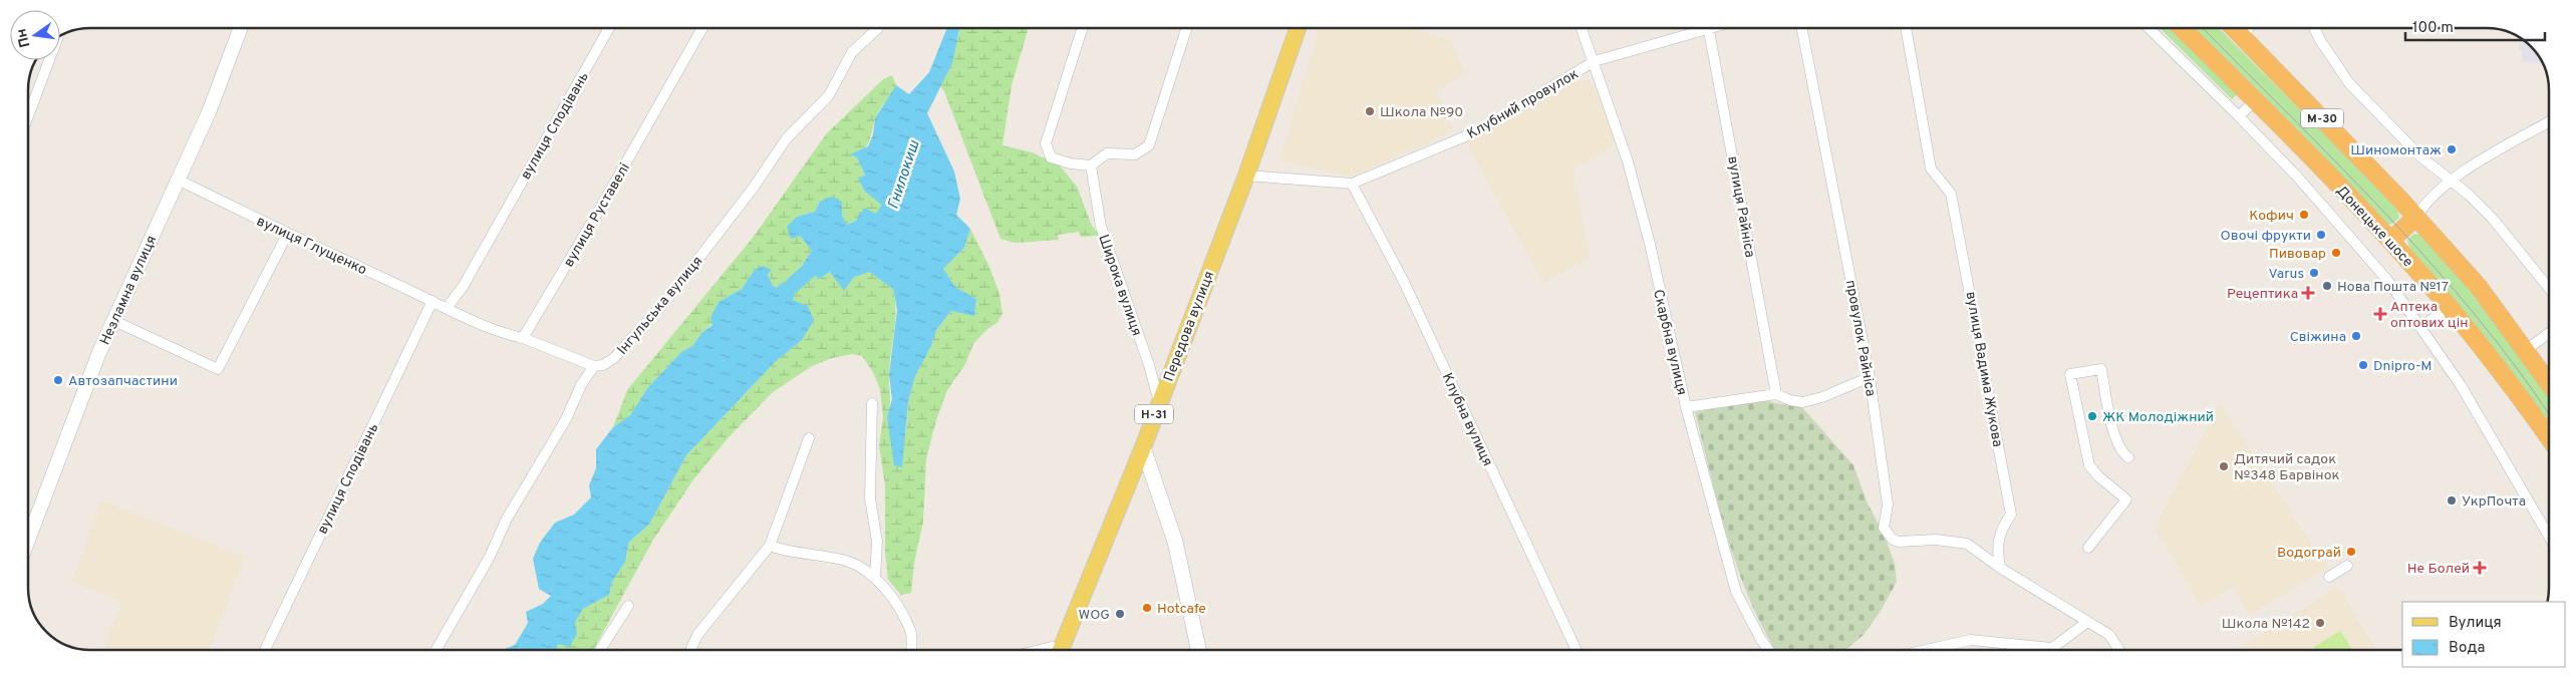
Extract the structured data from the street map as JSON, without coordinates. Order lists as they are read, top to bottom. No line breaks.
{"streets":{"highway":["М-30","Донецьке шосе"],"main road":["Передова вулиця","Н-31"],"street":["Клубний провулок","вулиця Сподівань","вулиця Райніса","вулиця Руставелі","вулиця Глущенко","Широка вулиця","Незламна вулиця","Інгульська вулиця","провулок Райніса","Скарбна вулиця","вулиця Вадима Жукова","Клубна вулиця"]},"crossings":[["Клубний провулок","Передова вулиця"],["Клубний провулок","Скарбна вулиця"],["Клубний провулок","Клубна вулиця"],["вулиця Сподівань","вулиця Глущенко"],["вулиця Глущенко","Незламна вулиця"],["Широка вулиця","Передова вулиця"],["провулок Райніса","вулиця Вадима Жукова"]],"water":["Гнилокиш"],"places":{"other":["Школа №90","Шиномонтаж","Кофич","Овочі фрукти","Пивовар","Varus","Нова Пошта №17","Свіжина","Dnipro-M","Автозапчастини","ЖК Молодіжний","Дитячий садок №348 Барвінок","УкрПочта","Водограй","Hotcafe","WOG","Школа №142"],"health":["Рецептика","Аптека оптових цін","Не Болей"]},"legend":["Вулиця","Вода"],"scale_bar":"100 m","north":"left"}
